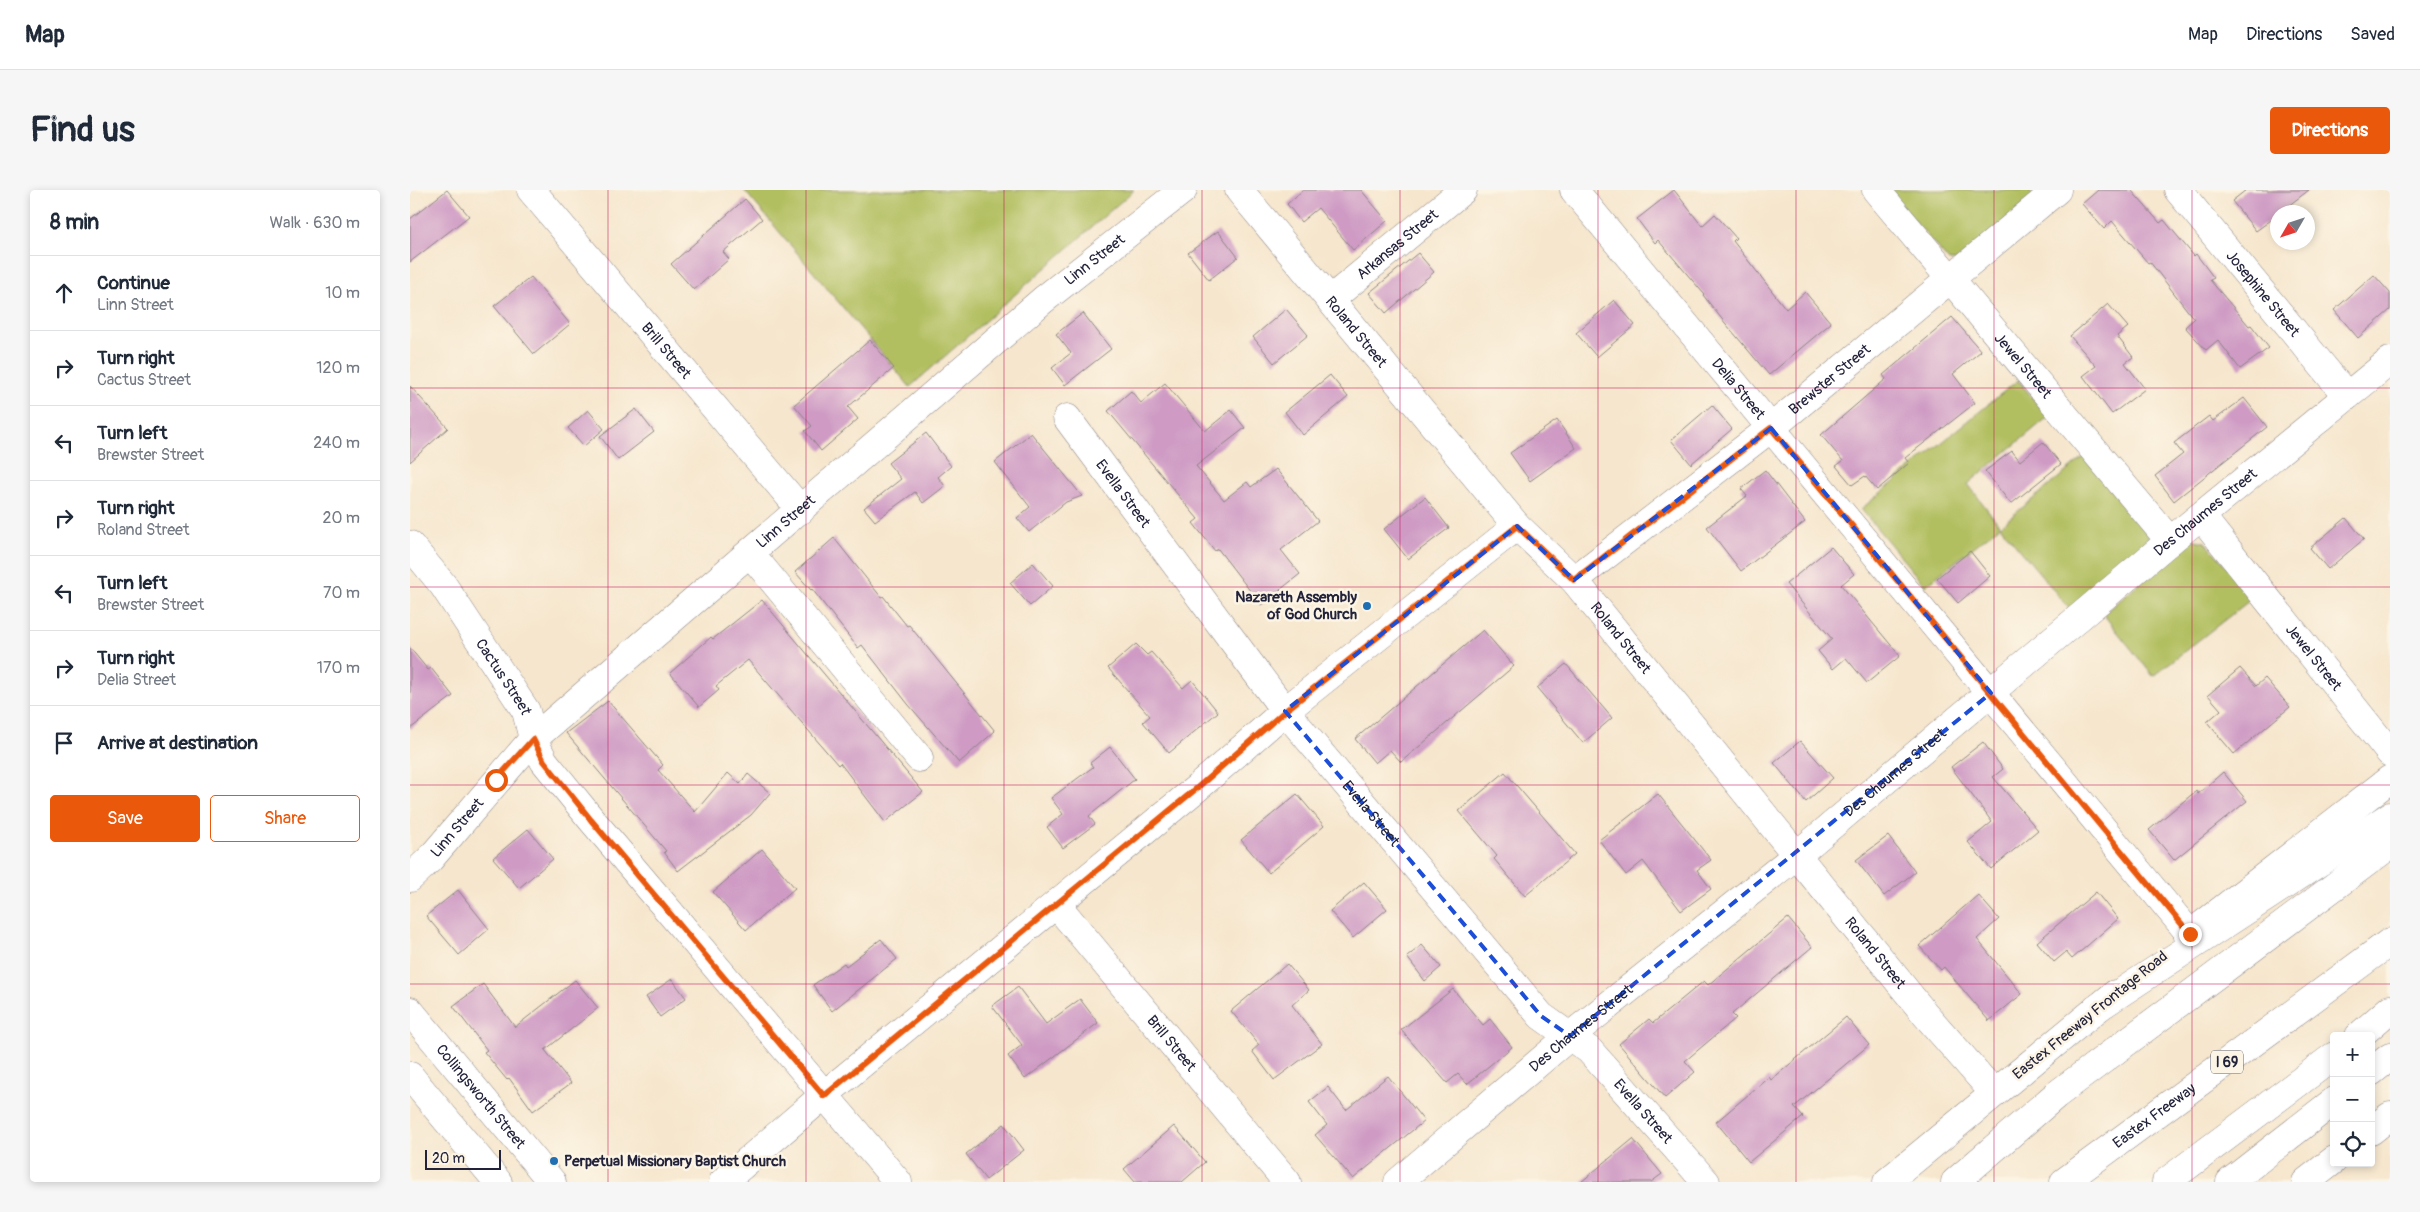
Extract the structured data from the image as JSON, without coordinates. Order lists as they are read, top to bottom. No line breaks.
{"streets":{"main road":["Arkansas Street","Linn Street","Josephine Street","Roland Street","Brill Street","Jewel Street","Brewster Street","Delia Street","Evella Street","Des Chaumes Street","Cactus Street","Eastex Freeway Frontage Road","I 69","Collingsworth Street","Eastex Freeway"]},"crossings":[["Arkansas Street","Roland Street"],["Linn Street","Brill Street"],["Linn Street","Cactus Street"],["Josephine Street","Des Chaumes Street"],["Roland Street","Brewster Street"],["Roland Street","Des Chaumes Street"],["Roland Street","Eastex Freeway Frontage Road"],["Jewel Street","Brewster Street"],["Jewel Street","Des Chaumes Street"],["Brewster Street","Delia Street"],["Delia Street","Des Chaumes Street"],["Delia Street","Eastex Freeway Frontage Road"],["Evella Street","Des Chaumes Street"]],"places":["Nazareth Assembly of God Church","Perpetual Missionary Baptist Church"],"scale_bar":"20 m","north":"bottom left","page":{"header":"Map","nav":["Map","Directions","Saved"],"buttons":["Directions",["Save","Share"]],"title":"Find us","heading":["8 min","Walk · 630 m"],"list":[["Continue","Linn Street","10 m"],["Turn right","Cactus Street","120 m"],["Turn left","Brewster Street","240 m"],["Turn right","Roland Street","20 m"],["Turn left","Brewster Street","70 m"],["Turn right","Delia Street","170 m"],"Arrive at destination"],"map_buttons":["+","−"],"scale":"20 m"}}
